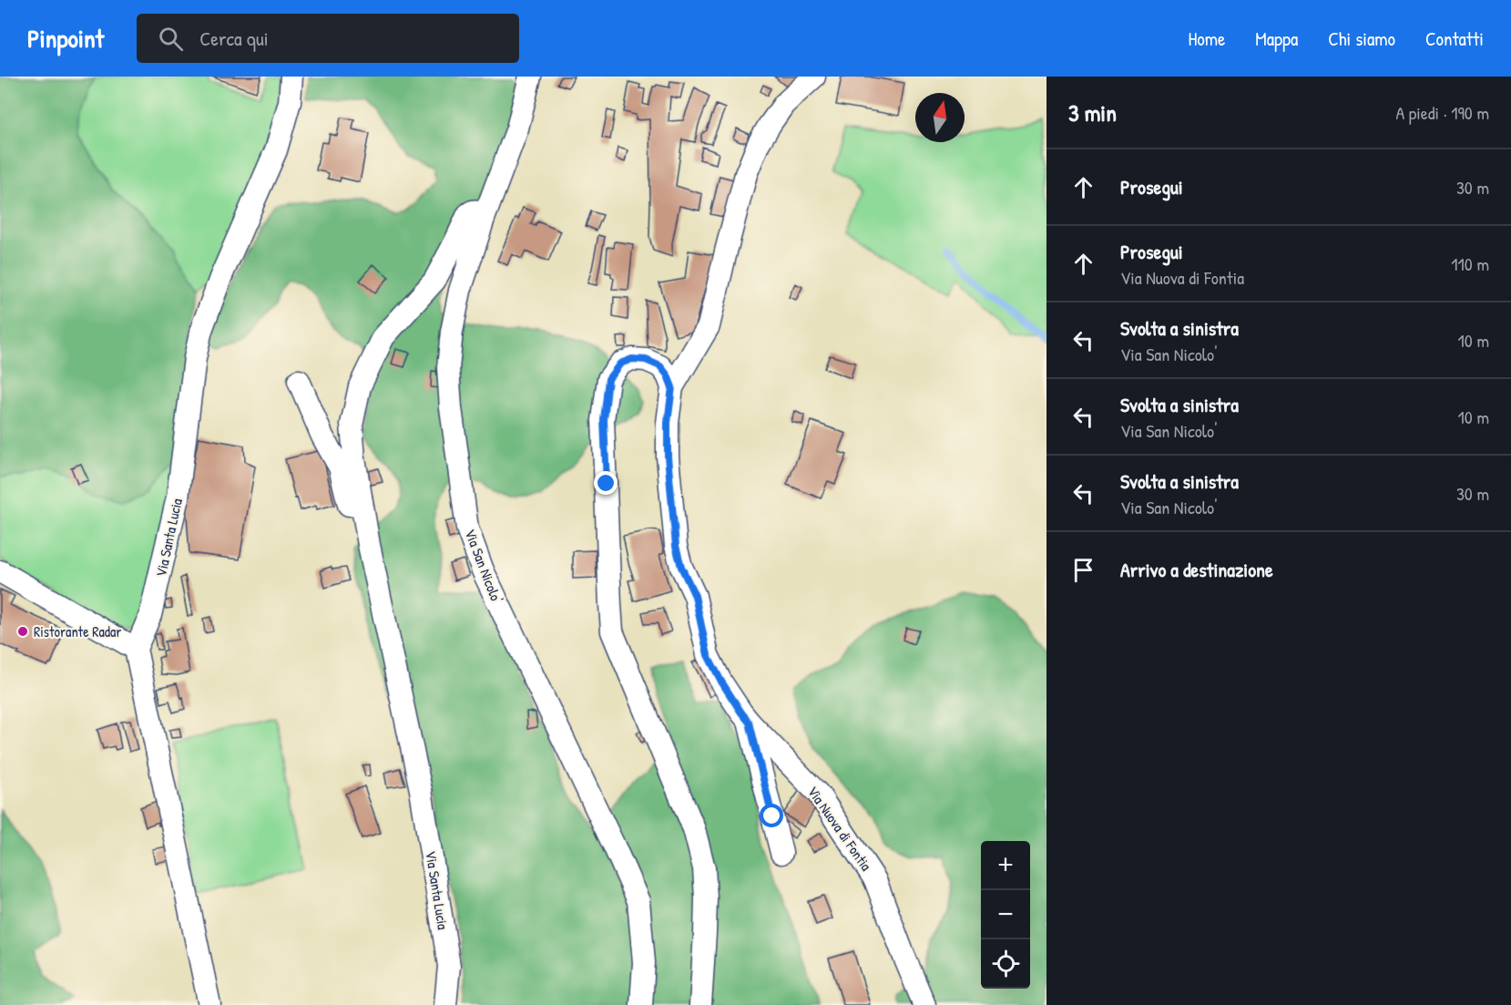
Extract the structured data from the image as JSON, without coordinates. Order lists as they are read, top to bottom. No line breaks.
{"streets":{"street":["Via Santa Lucia","Via San Nicolo'","Via Nuova di Fontia"]},"crossings":[["Via Santa Lucia","Via San Nicolo'"]],"places":["Ristorante Radar"],"north":"top","page":{"header":"Pinpoint","search":"Cerca qui","nav":["Home","Mappa","Chi siamo","Contatti"],"heading":["3 min","A piedi · 190 m"],"list":[["Prosegui","30 m"],["Prosegui","Via Nuova di Fontia","110 m"],["Svolta a sinistra","Via San Nicolo'","10 m"],["Svolta a sinistra","Via San Nicolo'","10 m"],["Svolta a sinistra","Via San Nicolo'","30 m"],"Arrivo a destinazione"],"map_buttons":["+","−"]}}
